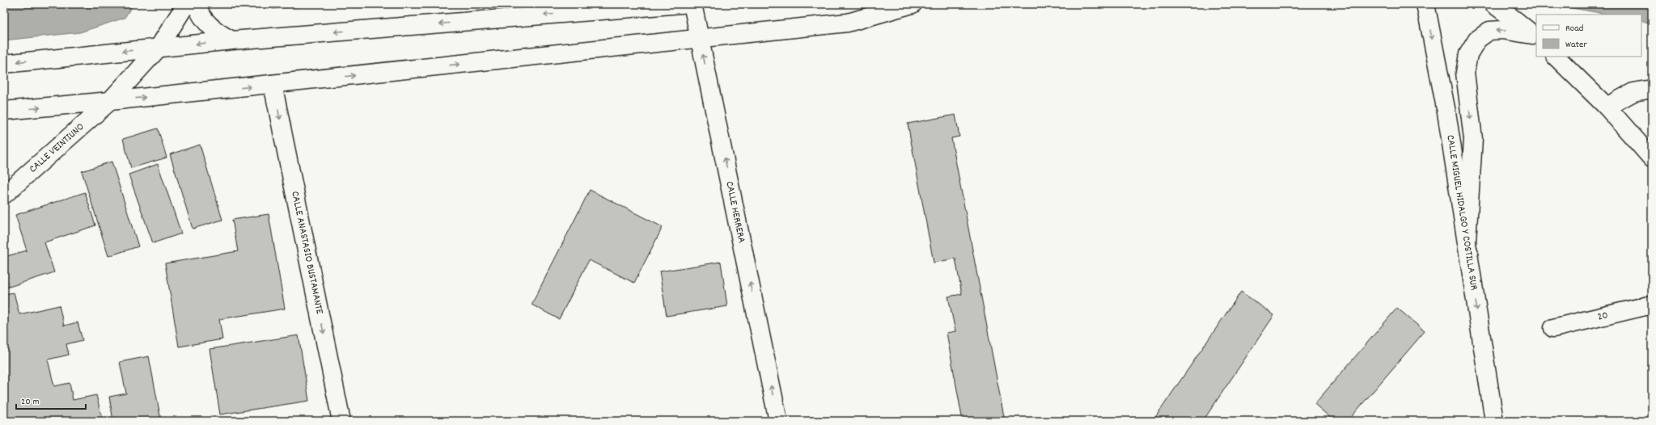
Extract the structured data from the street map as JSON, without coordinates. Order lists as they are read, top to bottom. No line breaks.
{"streets":{"main road":["CALLE VEINTIUNO","CALLE HERRERA","CALLE MIGUEL HIDALGO Y COSTILLA SUR","CALLE ANASTASIO BUSTAMANTE","20"]},"one_way":["CALLE HERRERA","CALLE MIGUEL HIDALGO Y COSTILLA SUR","CALLE ANASTASIO BUSTAMANTE"],"legend":["Road","Water"],"scale_bar":"20 m"}
